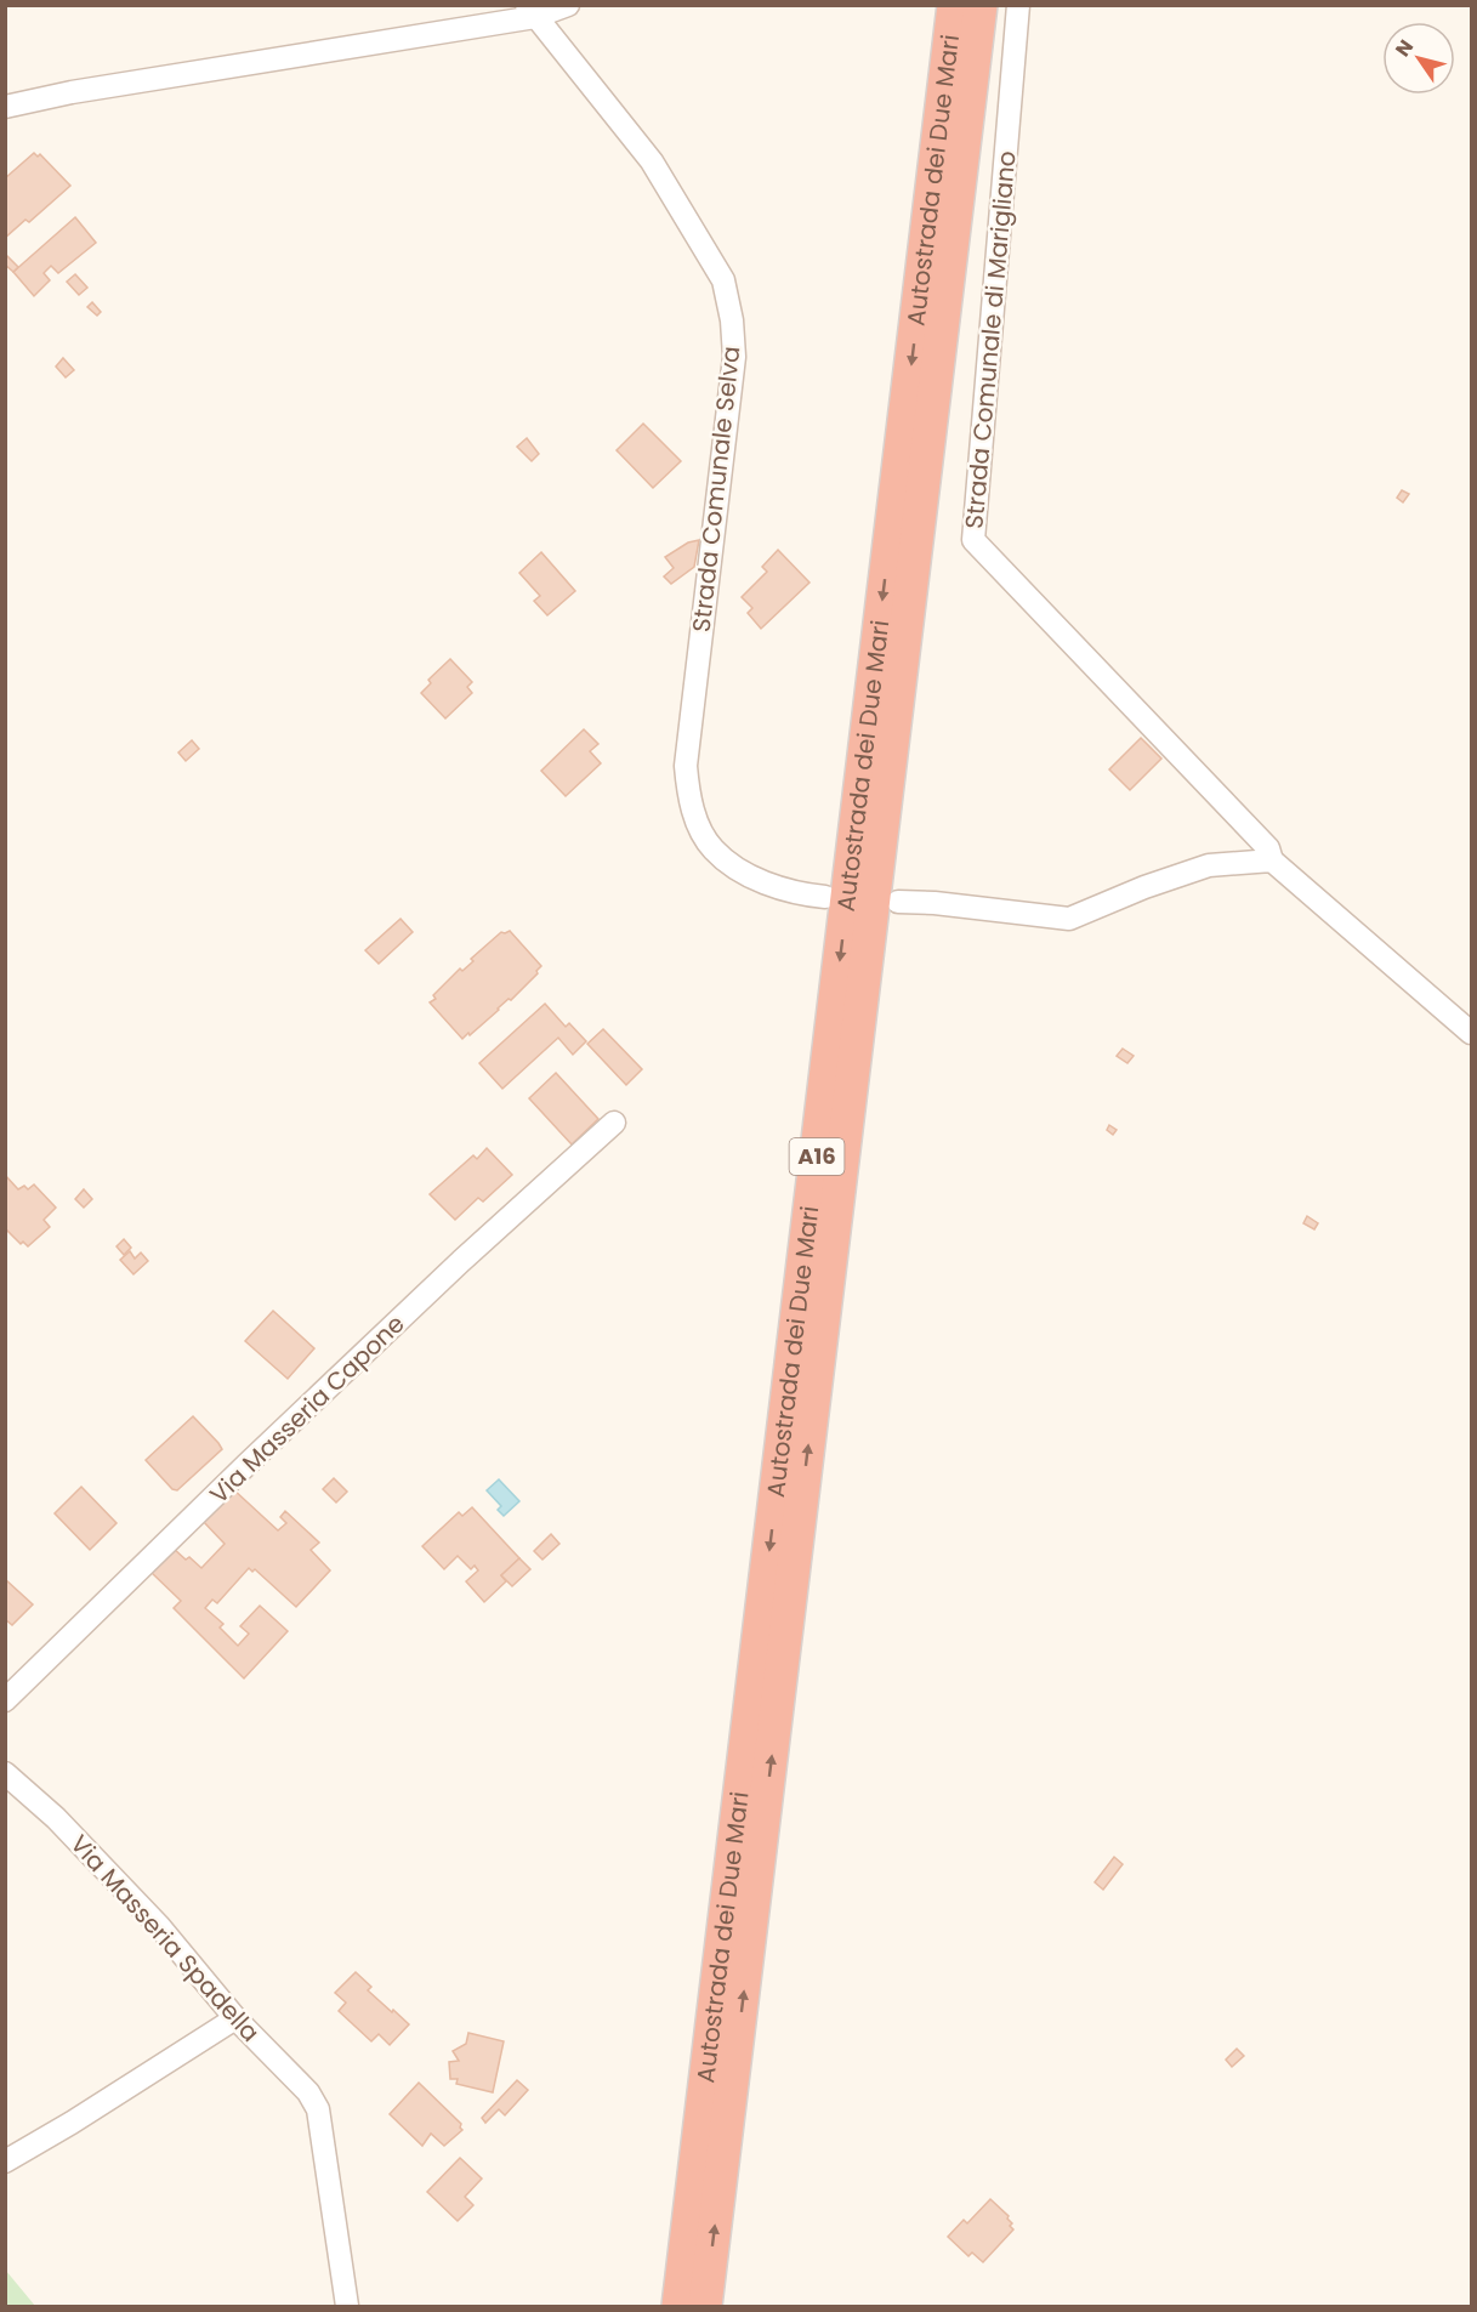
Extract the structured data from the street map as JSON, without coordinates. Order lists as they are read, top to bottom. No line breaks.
{"streets":{"highway":["Autostrada dei Due Mari","A16"],"street":["Strada Comunale di Marigliano","Strada Comunale Selva","Via Masseria Capone","Via Masseria Spadella"]},"north":"top left"}
